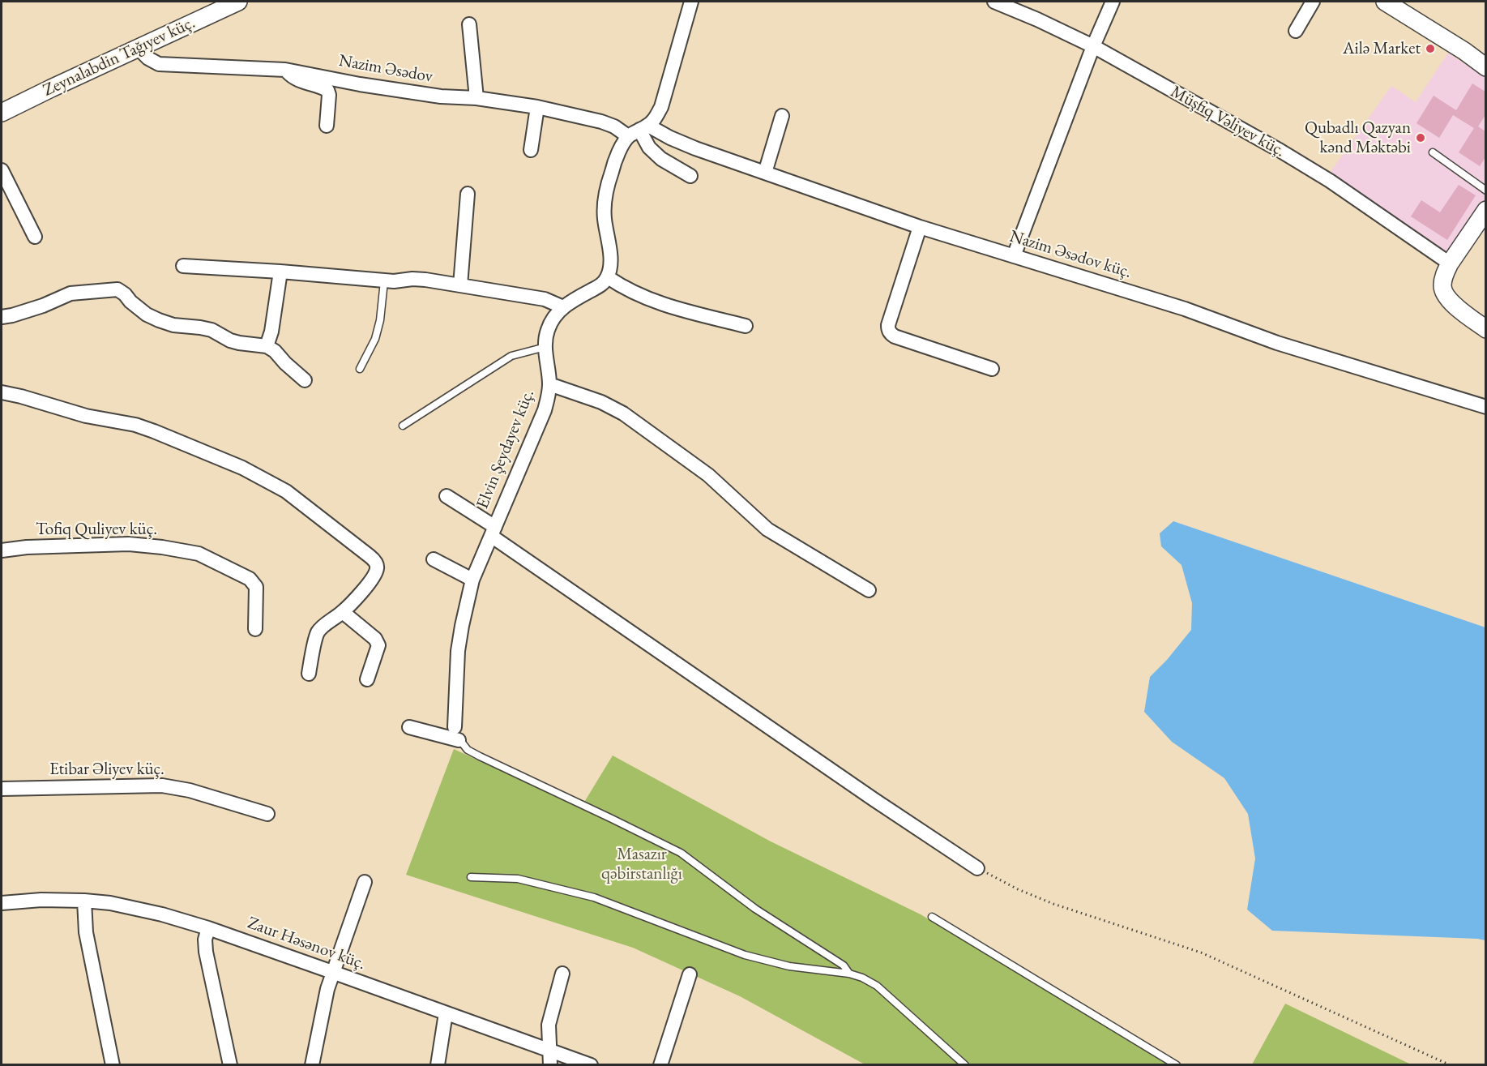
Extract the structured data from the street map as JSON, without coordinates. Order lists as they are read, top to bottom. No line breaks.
{"streets":{"street":["Zeynalabdin Tağıyev küç.","Nazim Əsədov","Müşfiq Vəliyev küç.","Nazim Əsədov küç.","Elvin Şeydayev küç.","Tofiq Quliyev küç.","Etibar Əliyev küç.","Zaur Həsənov küç."]},"crossings":[["Zeynalabdin Tağıyev küç.","Nazim Əsədov"],["Nazim Əsədov","Nazim Əsədov küç."]],"parks":["Masazır qəbirstanlığı"],"places":["Ailə Market","Qubadlı Qazyan kənd Məktəbi"]}
